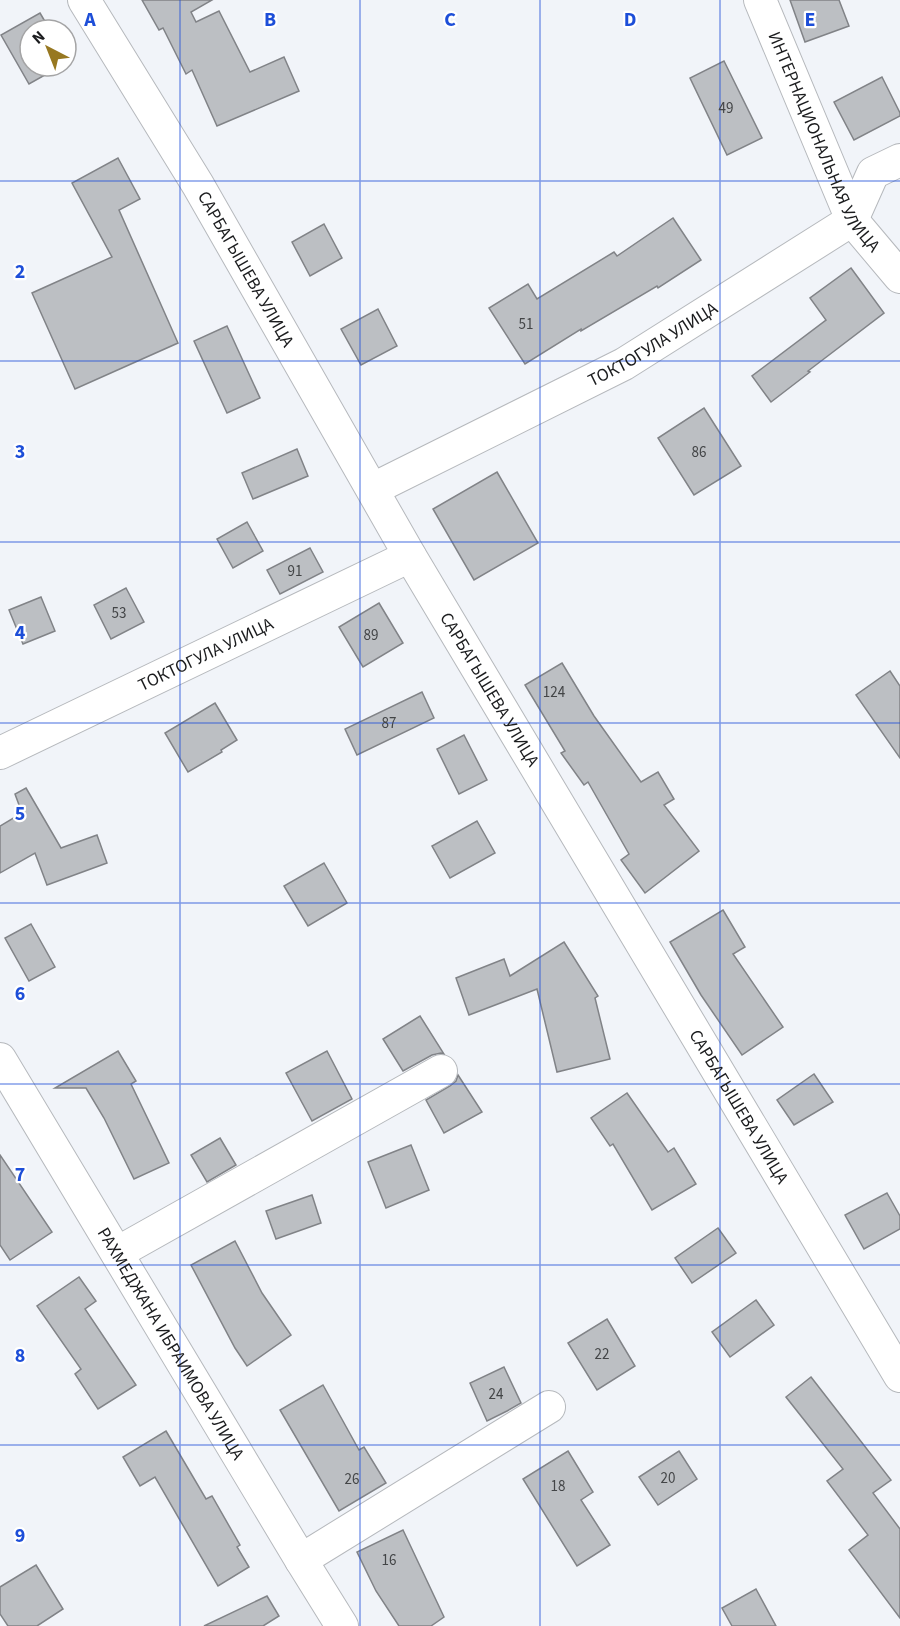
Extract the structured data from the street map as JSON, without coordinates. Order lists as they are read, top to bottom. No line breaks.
{"streets":{"street":["ИНТЕРНАЦИОНАЛЬНАЯ УЛИЦА","САРБАГЫШЕВА УЛИЦА","ТОКТОГУЛА УЛИЦА","РАХМЕДЖАНА ИБРАИМОВА УЛИЦА"]},"crossings":[["ИНТЕРНАЦИОНАЛЬНАЯ УЛИЦА","ТОКТОГУЛА УЛИЦА"],["САРБАГЫШЕВА УЛИЦА","ТОКТОГУЛА УЛИЦА"]],"house_numbers":["49","51","86","91","53","89","124","87","22","24","20","26","18","16"],"north":"top left","grid":{"columns":["A","B","C","D","E"],"rows":["2","3","4","5","6","7","8","9"]}}
